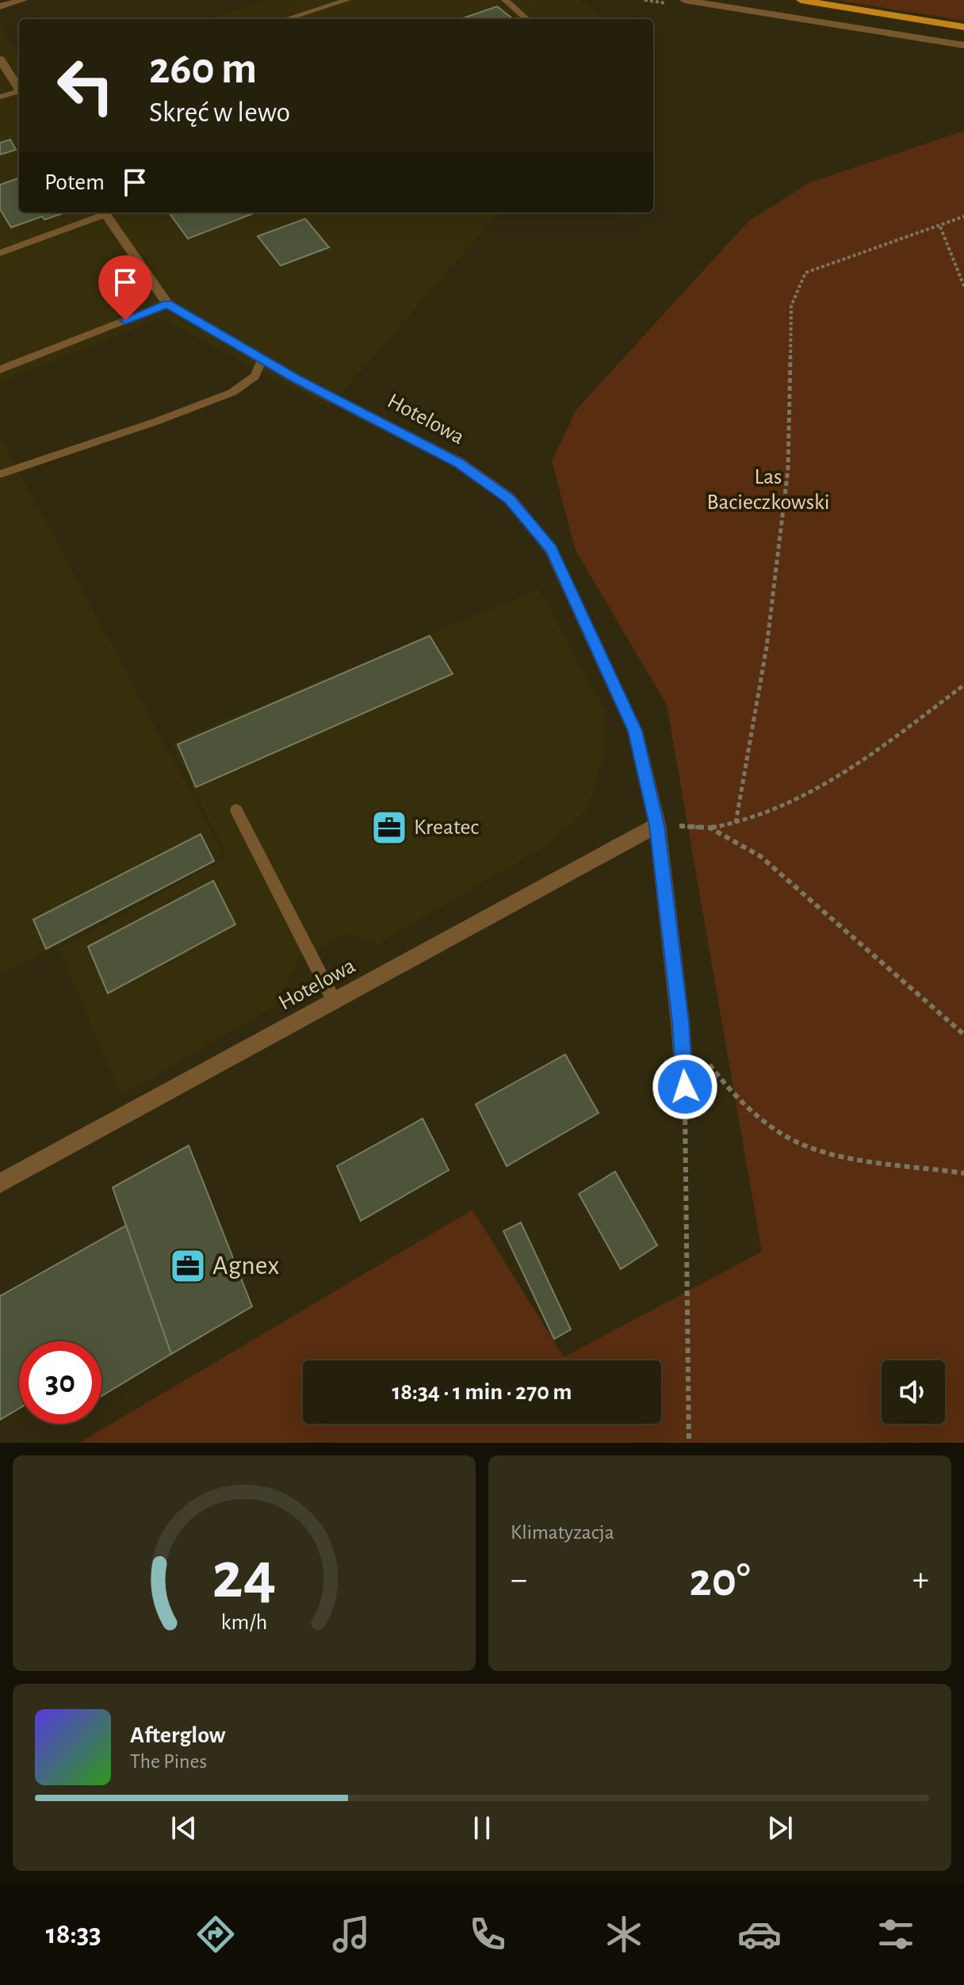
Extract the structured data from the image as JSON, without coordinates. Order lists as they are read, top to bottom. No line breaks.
{"streets":{"street":["Hotelowa"]},"parks":["Las Bacieczkowski"],"places":{"office":["Kreatec","Agnex"]},"page":{"turn":["260 m","Skręć w lewo"],"then":"Potem","limit":"30","trip":"18:34 · 1 min · 270 m","tile":"Klimatyzacja","heat":["−","20°","+"],"song":["Afterglow","The Pines"],"tabs":"18:33","gauge":["24","km/h"]}}
